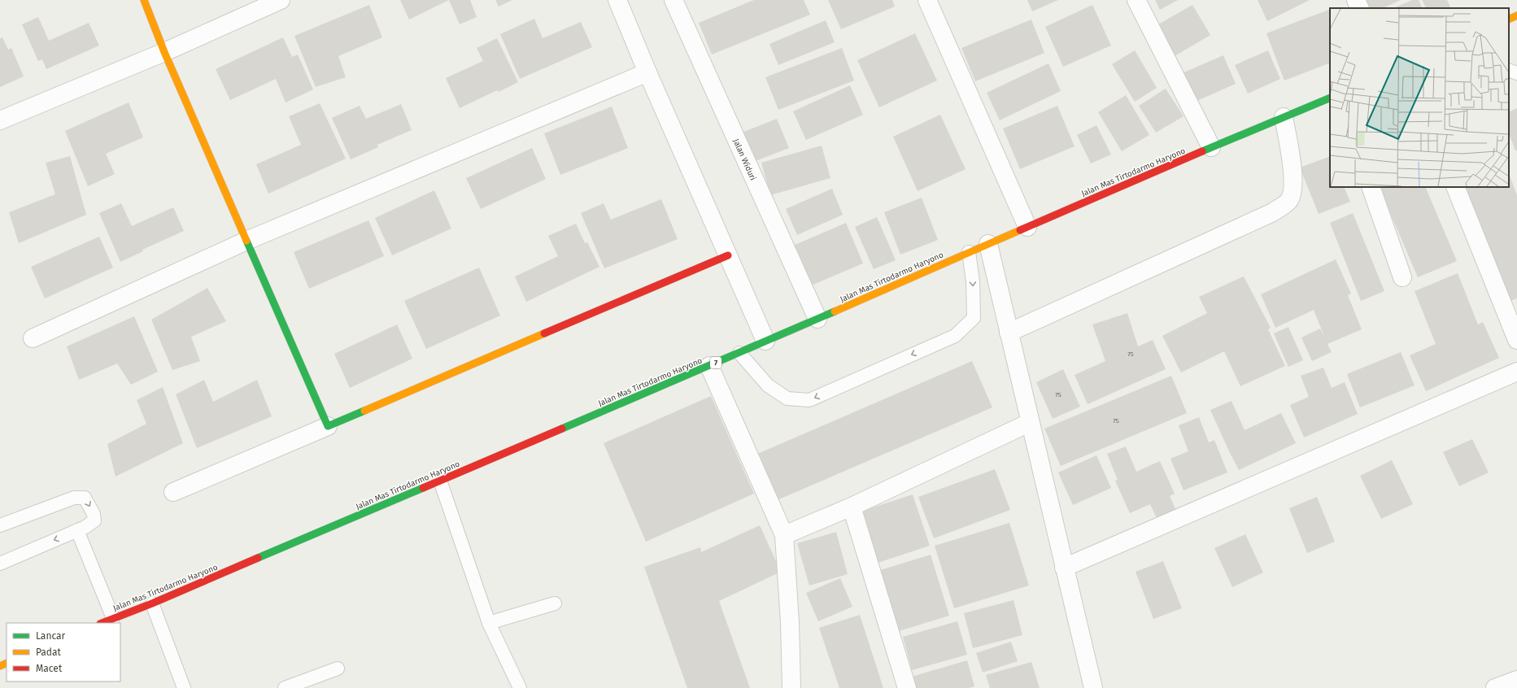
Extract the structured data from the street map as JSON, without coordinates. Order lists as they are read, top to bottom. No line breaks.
{"streets":{"main road":["Jalan Mas Tirtodarmo Haryono","7"],"street":["Jalan Widuri"]},"crossings":[["Jalan Widuri","Jalan Mas Tirtodarmo Haryono"]],"house_numbers":["75","75","75"],"legend":["Lancar","Padat","Macet"]}
